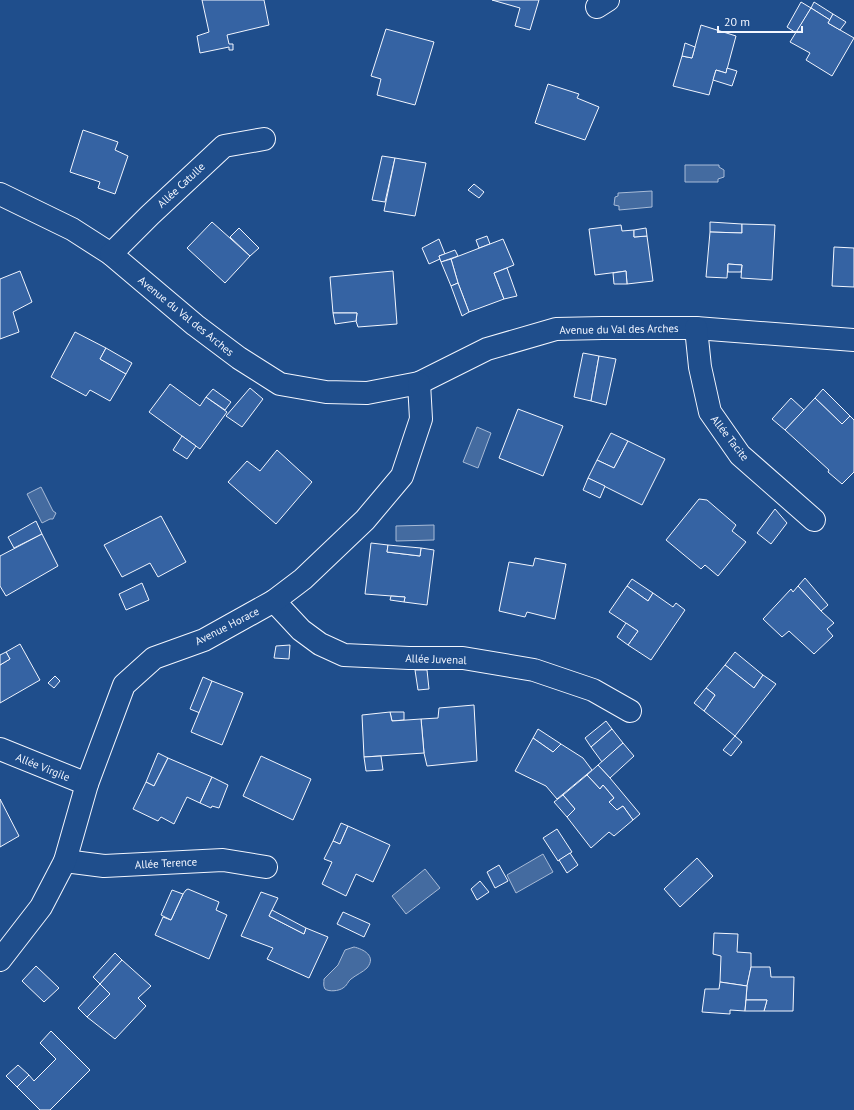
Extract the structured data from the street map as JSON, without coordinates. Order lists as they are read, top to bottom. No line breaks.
{"streets":{"street":["Allée Catulle","Avenue du Val des Arches","Allée Tacite","Avenue Horace","Allée Juvenal","Allée Virgile","Allée Terence"]},"crossings":[["Allée Catulle","Avenue du Val des Arches"],["Avenue du Val des Arches","Allée Tacite"],["Avenue du Val des Arches","Avenue Horace"],["Avenue Horace","Allée Juvenal"],["Avenue Horace","Allée Virgile"],["Avenue Horace","Allée Terence"]],"scale_bar":"20 m"}
